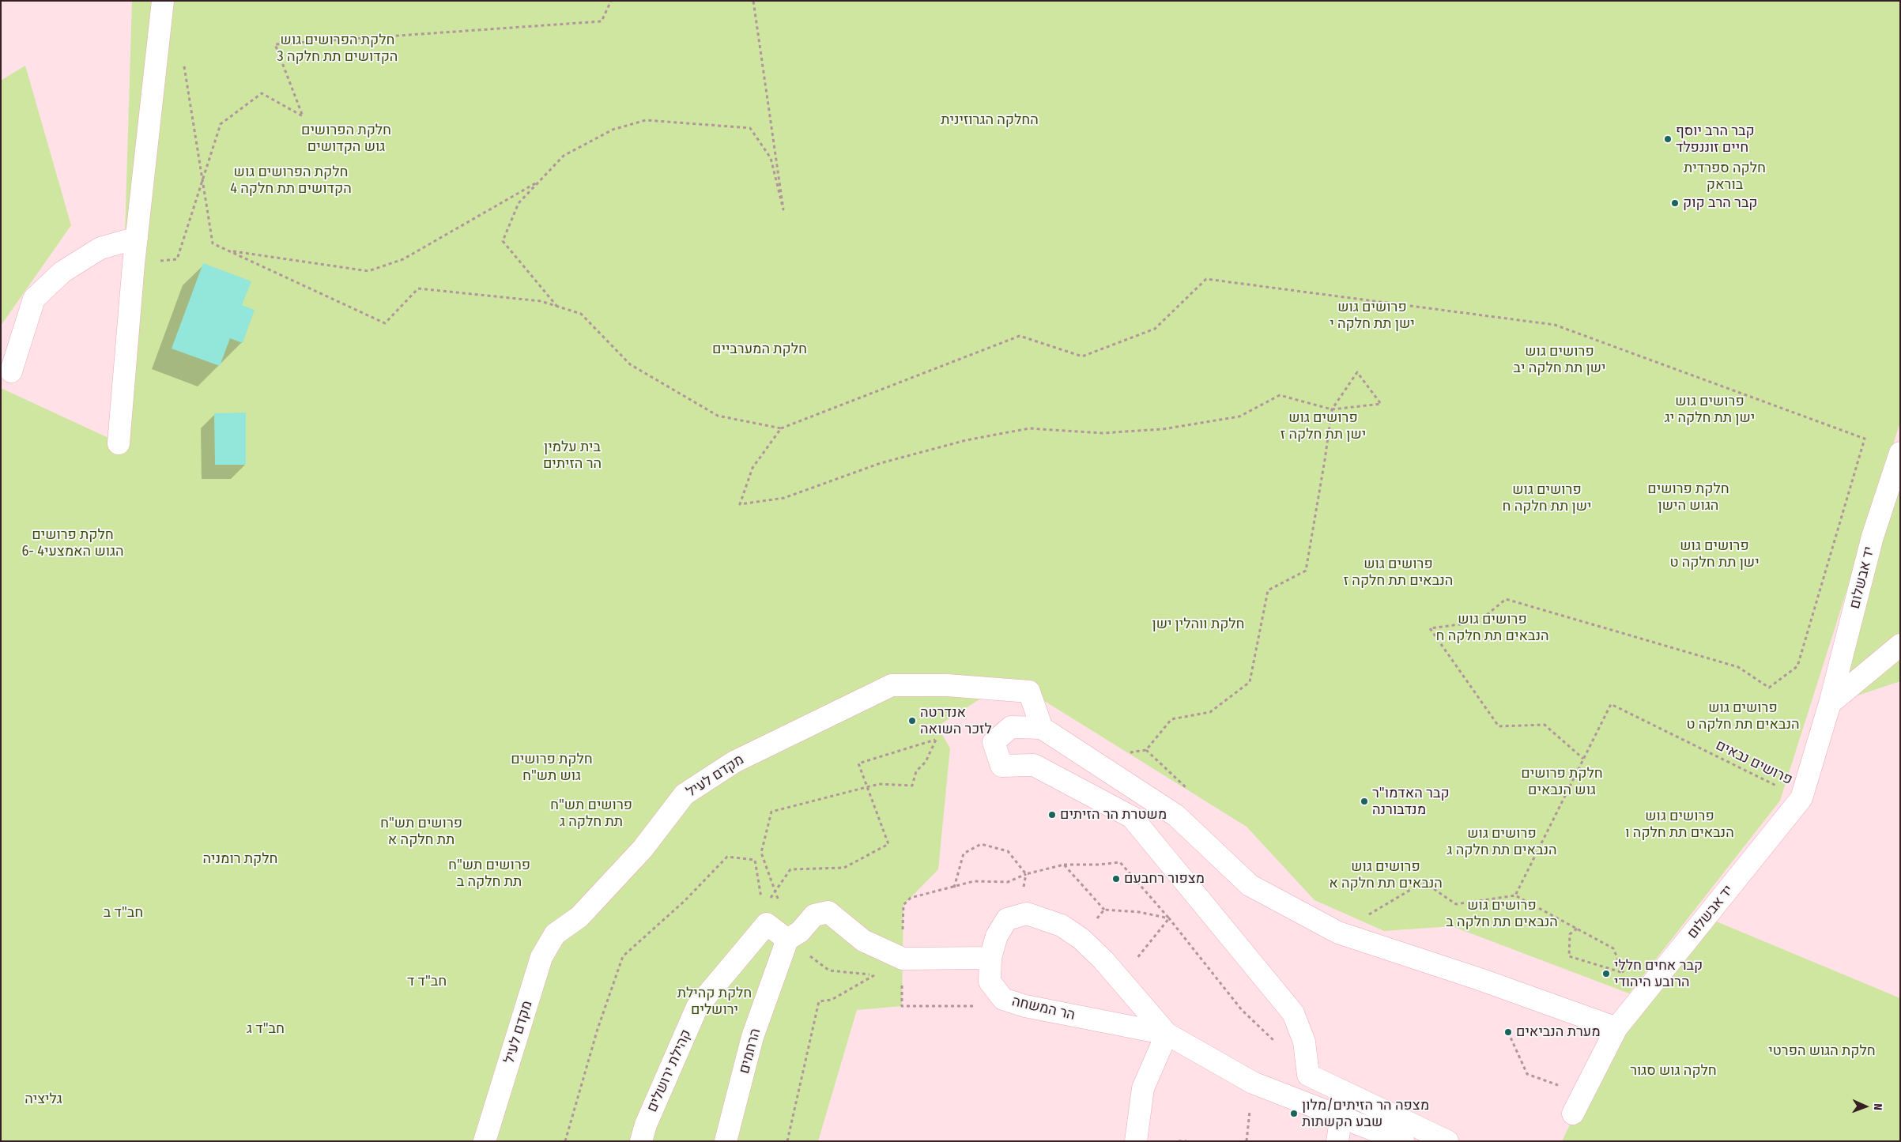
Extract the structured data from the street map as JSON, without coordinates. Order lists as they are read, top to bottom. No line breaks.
{"streets":{"street":["יד אבשלום","מקדם לעיל","הר המשחה","הרחמים","קהילת ירושלים"],"path":["פרושים נבאים"]},"crossings":[["יד אבשלום","פרושים נבאים"]],"parks":["חלקת הפרושים גוש הקדושים תת חלקה 3","החלקה הגרוזינית","חלקת הפרושים גוש הקדושים","חלקה ספרדית בוראק","חלקת הפרושים גוש הקדושים תת חלקה 4","פרושים גוש ישן תת חלקה י","חלקת המערביים","פרושים גוש ישן תת חלקה יב","פרושים גוש ישן תת חלקה יג","פרושים גוש ישן תת חלקה ז","בית עלמין הר הזיתים","חלקת פרושים הגוש הישן","פרושים גוש ישן תת חלקה ח","חלקת פרושים הגוש האמצעי4 -6","פרושים גוש ישן תת חלקה ט","פרושים גוש הנבאים תת חלקה ז","פרושים גוש הנבאים תת חלקה ח","חלקת ווהלין ישן","פרושים גוש הנבאים תת חלקה ט","חלקת פרושים גוש תש\"ח","חלקת פרושים גוש הנבאים","פרושים תש\"ח תת חלקה ג","פרושים גוש הנבאים תת חלקה ו","פרושים תש\"ח תת חלקה א","פרושים גוש הנבאים תת חלקה ג","חלקת רומניה","פרושים תש\"ח תת חלקה ב","פרושים גוש הנבאים תת חלקה א","פרושים גוש הנבאים תת חלקה ב","חב\"ד ב","חב\"ד ד","חלקת קהילת ירושלים","חב\"ד ג","חלקת הגוש הפרטי","חלקה גוש סגור","גליציה"],"places":["קבר הרב יוסף חיים זוננפלד","קבר הרב קוק","אנדרטה לזכר השואה","קבר האדמו\"ר מנדבורנה","משטרת הר הזיתים","מצפור רחבעם","קבר אחים חללי הרובע היהודי","מערת הנביאים","מצפה הר הזיתים/מלון שבע הקשתות"],"north":"right"}
